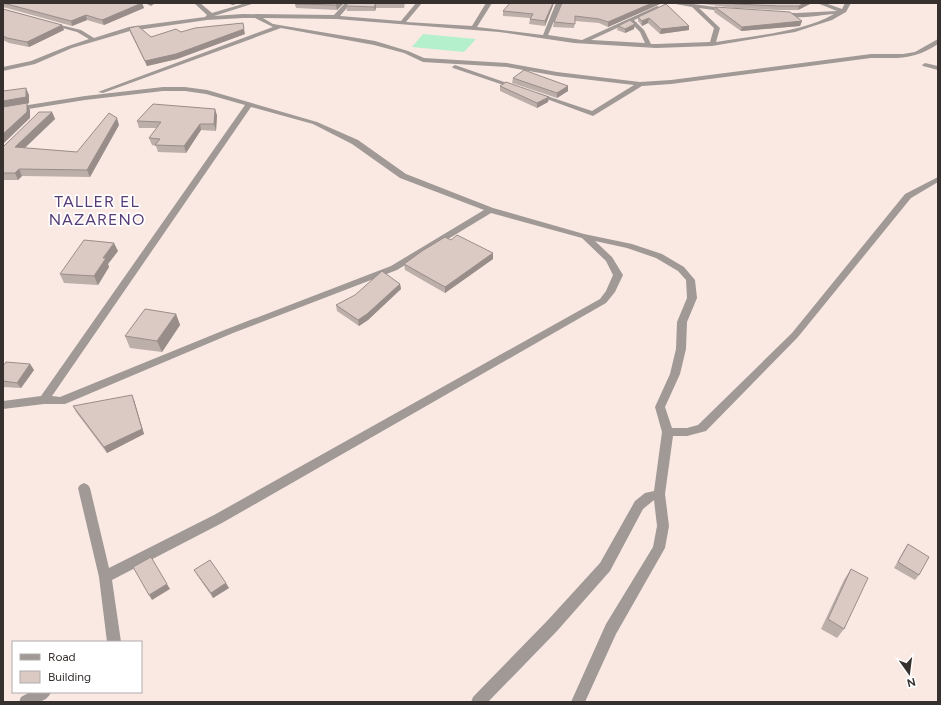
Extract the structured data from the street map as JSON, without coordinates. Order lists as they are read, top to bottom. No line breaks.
{"districts":["TALLER EL NAZARENO"],"legend":["Road","Building"],"north":"bottom"}
